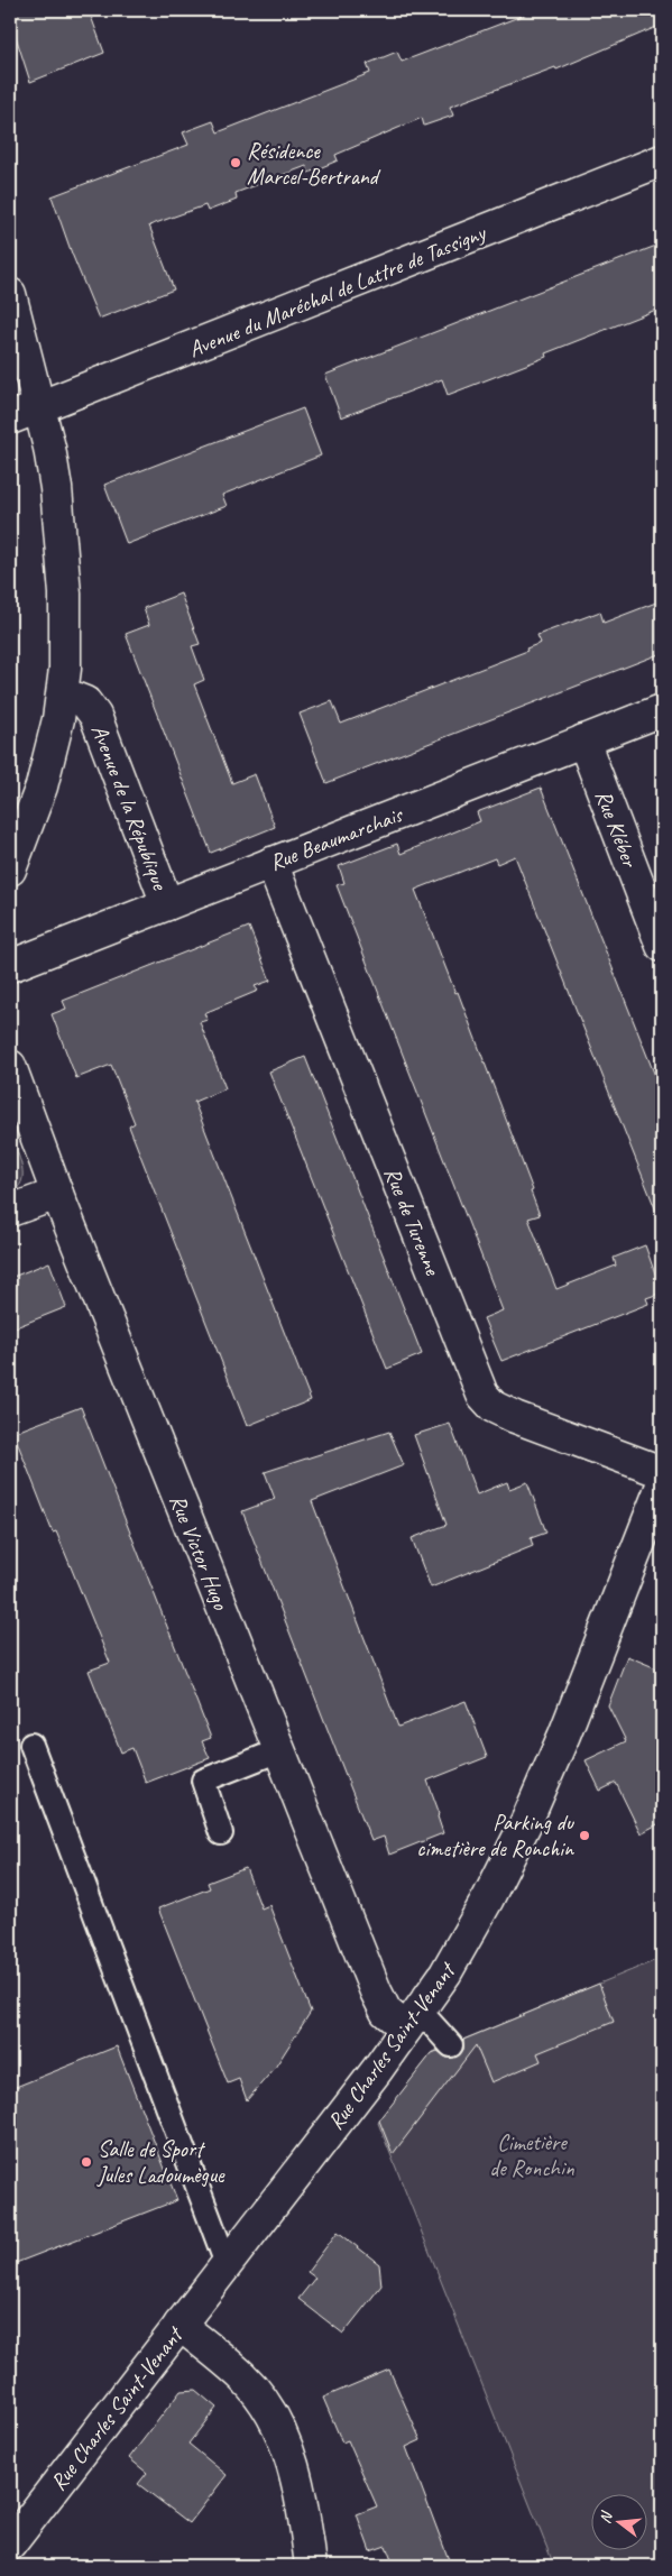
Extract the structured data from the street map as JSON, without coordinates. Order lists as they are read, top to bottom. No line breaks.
{"streets":{"street":["Avenue du Maréchal de Lattre de Tassigny","Avenue de la République","Rue Kléber","Rue Beaumarchais","Rue de Turenne","Rue Victor Hugo","Rue Charles Saint-Venant"]},"crossings":[["Avenue du Maréchal de Lattre de Tassigny","Avenue de la République"],["Avenue de la République","Rue Beaumarchais"],["Rue Kléber","Rue Beaumarchais"],["Rue Beaumarchais","Rue de Turenne"],["Rue Victor Hugo","Rue Charles Saint-Venant"]],"parks":["Cimetière de Ronchin"],"places":["Résidence Marcel-Bertrand","Parking du cimetière de Ronchin","Salle de Sport Jules Ladoumègue"],"north":"left"}
